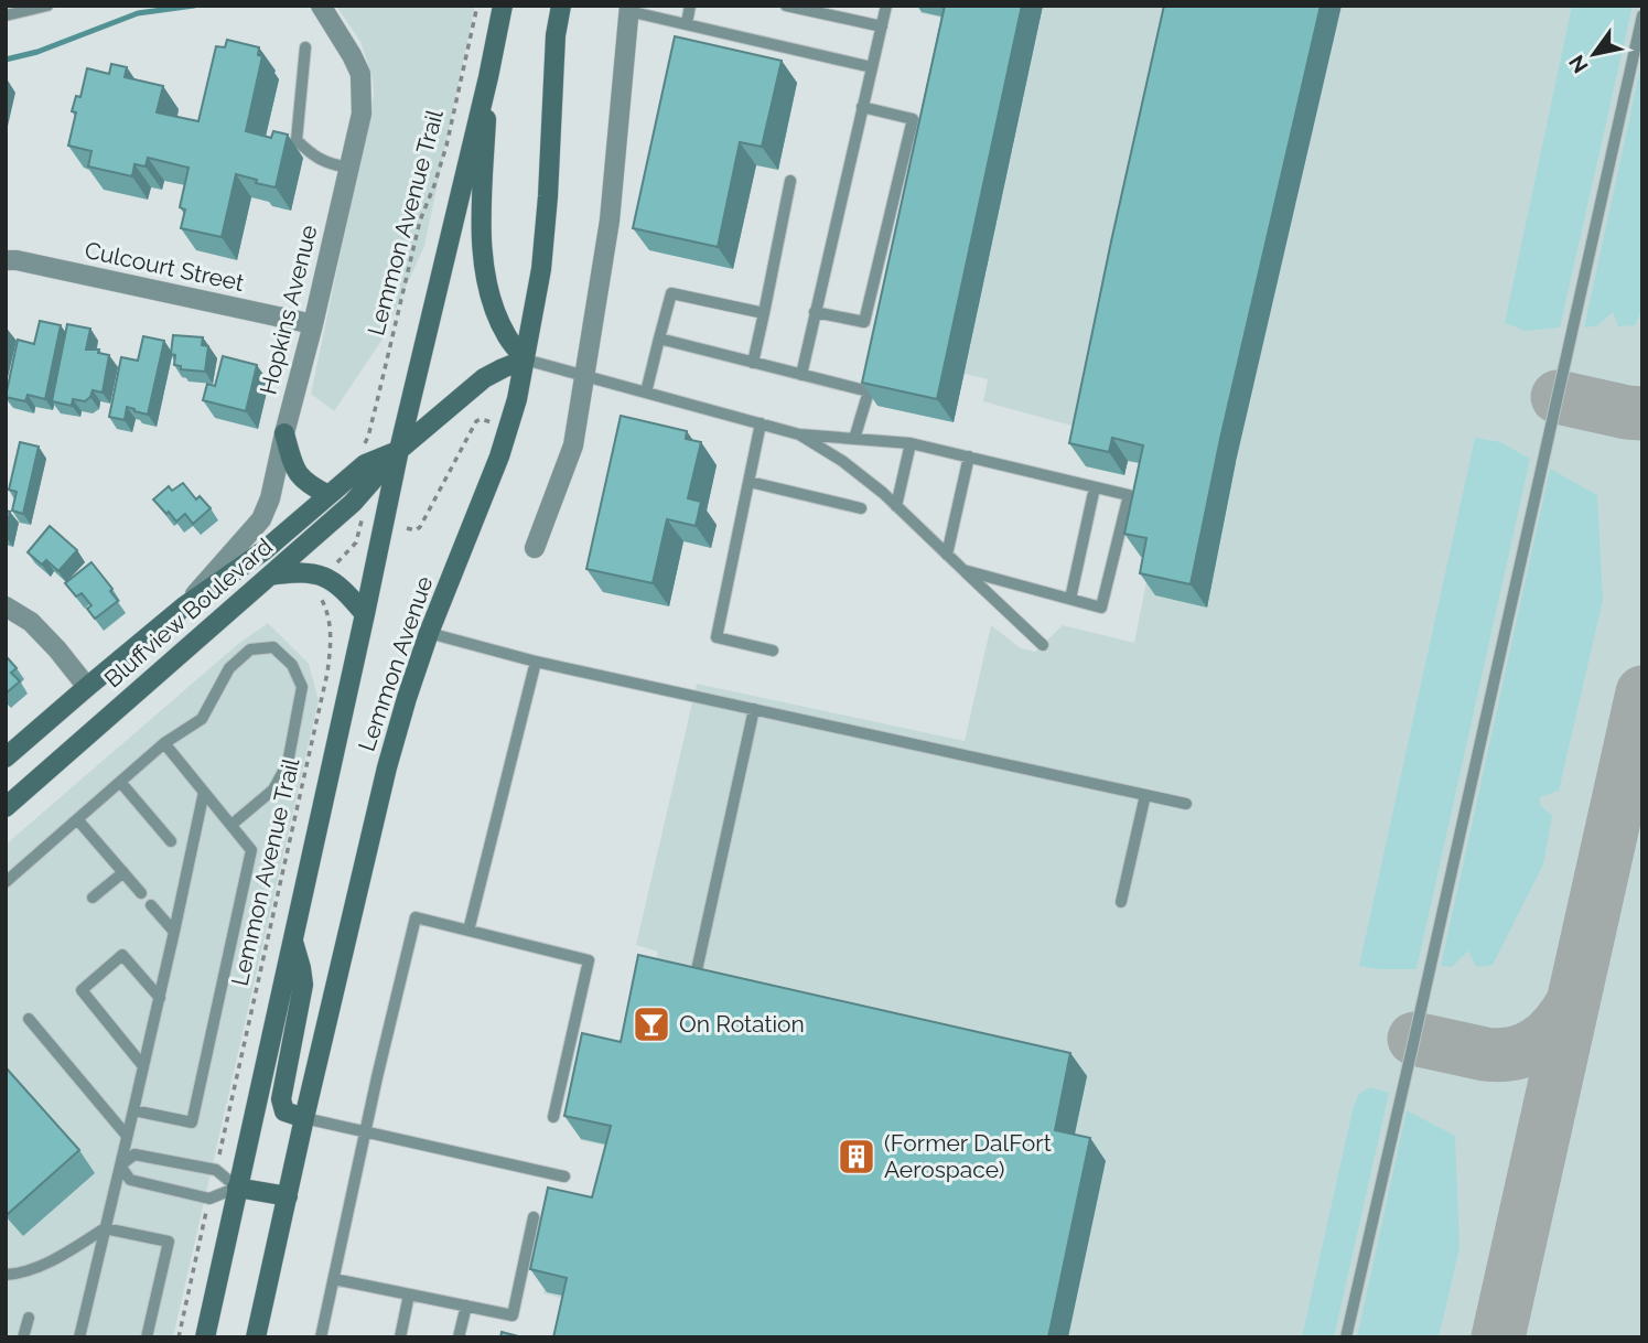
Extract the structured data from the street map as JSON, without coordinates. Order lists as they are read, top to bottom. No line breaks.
{"streets":{"main road":["Bluffview Boulevard","Lemmon Avenue"],"street":["Culcourt Street","Hopkins Avenue"],"path":["Lemmon Avenue Trail"]},"crossings":[["Culcourt Street","Hopkins Avenue"],["Hopkins Avenue","Bluffview Boulevard"],["Bluffview Boulevard","Lemmon Avenue"]],"places":{"bar":["On Rotation"],"building":["(Former DalFort Aerospace)"]},"north":"bottom left"}
